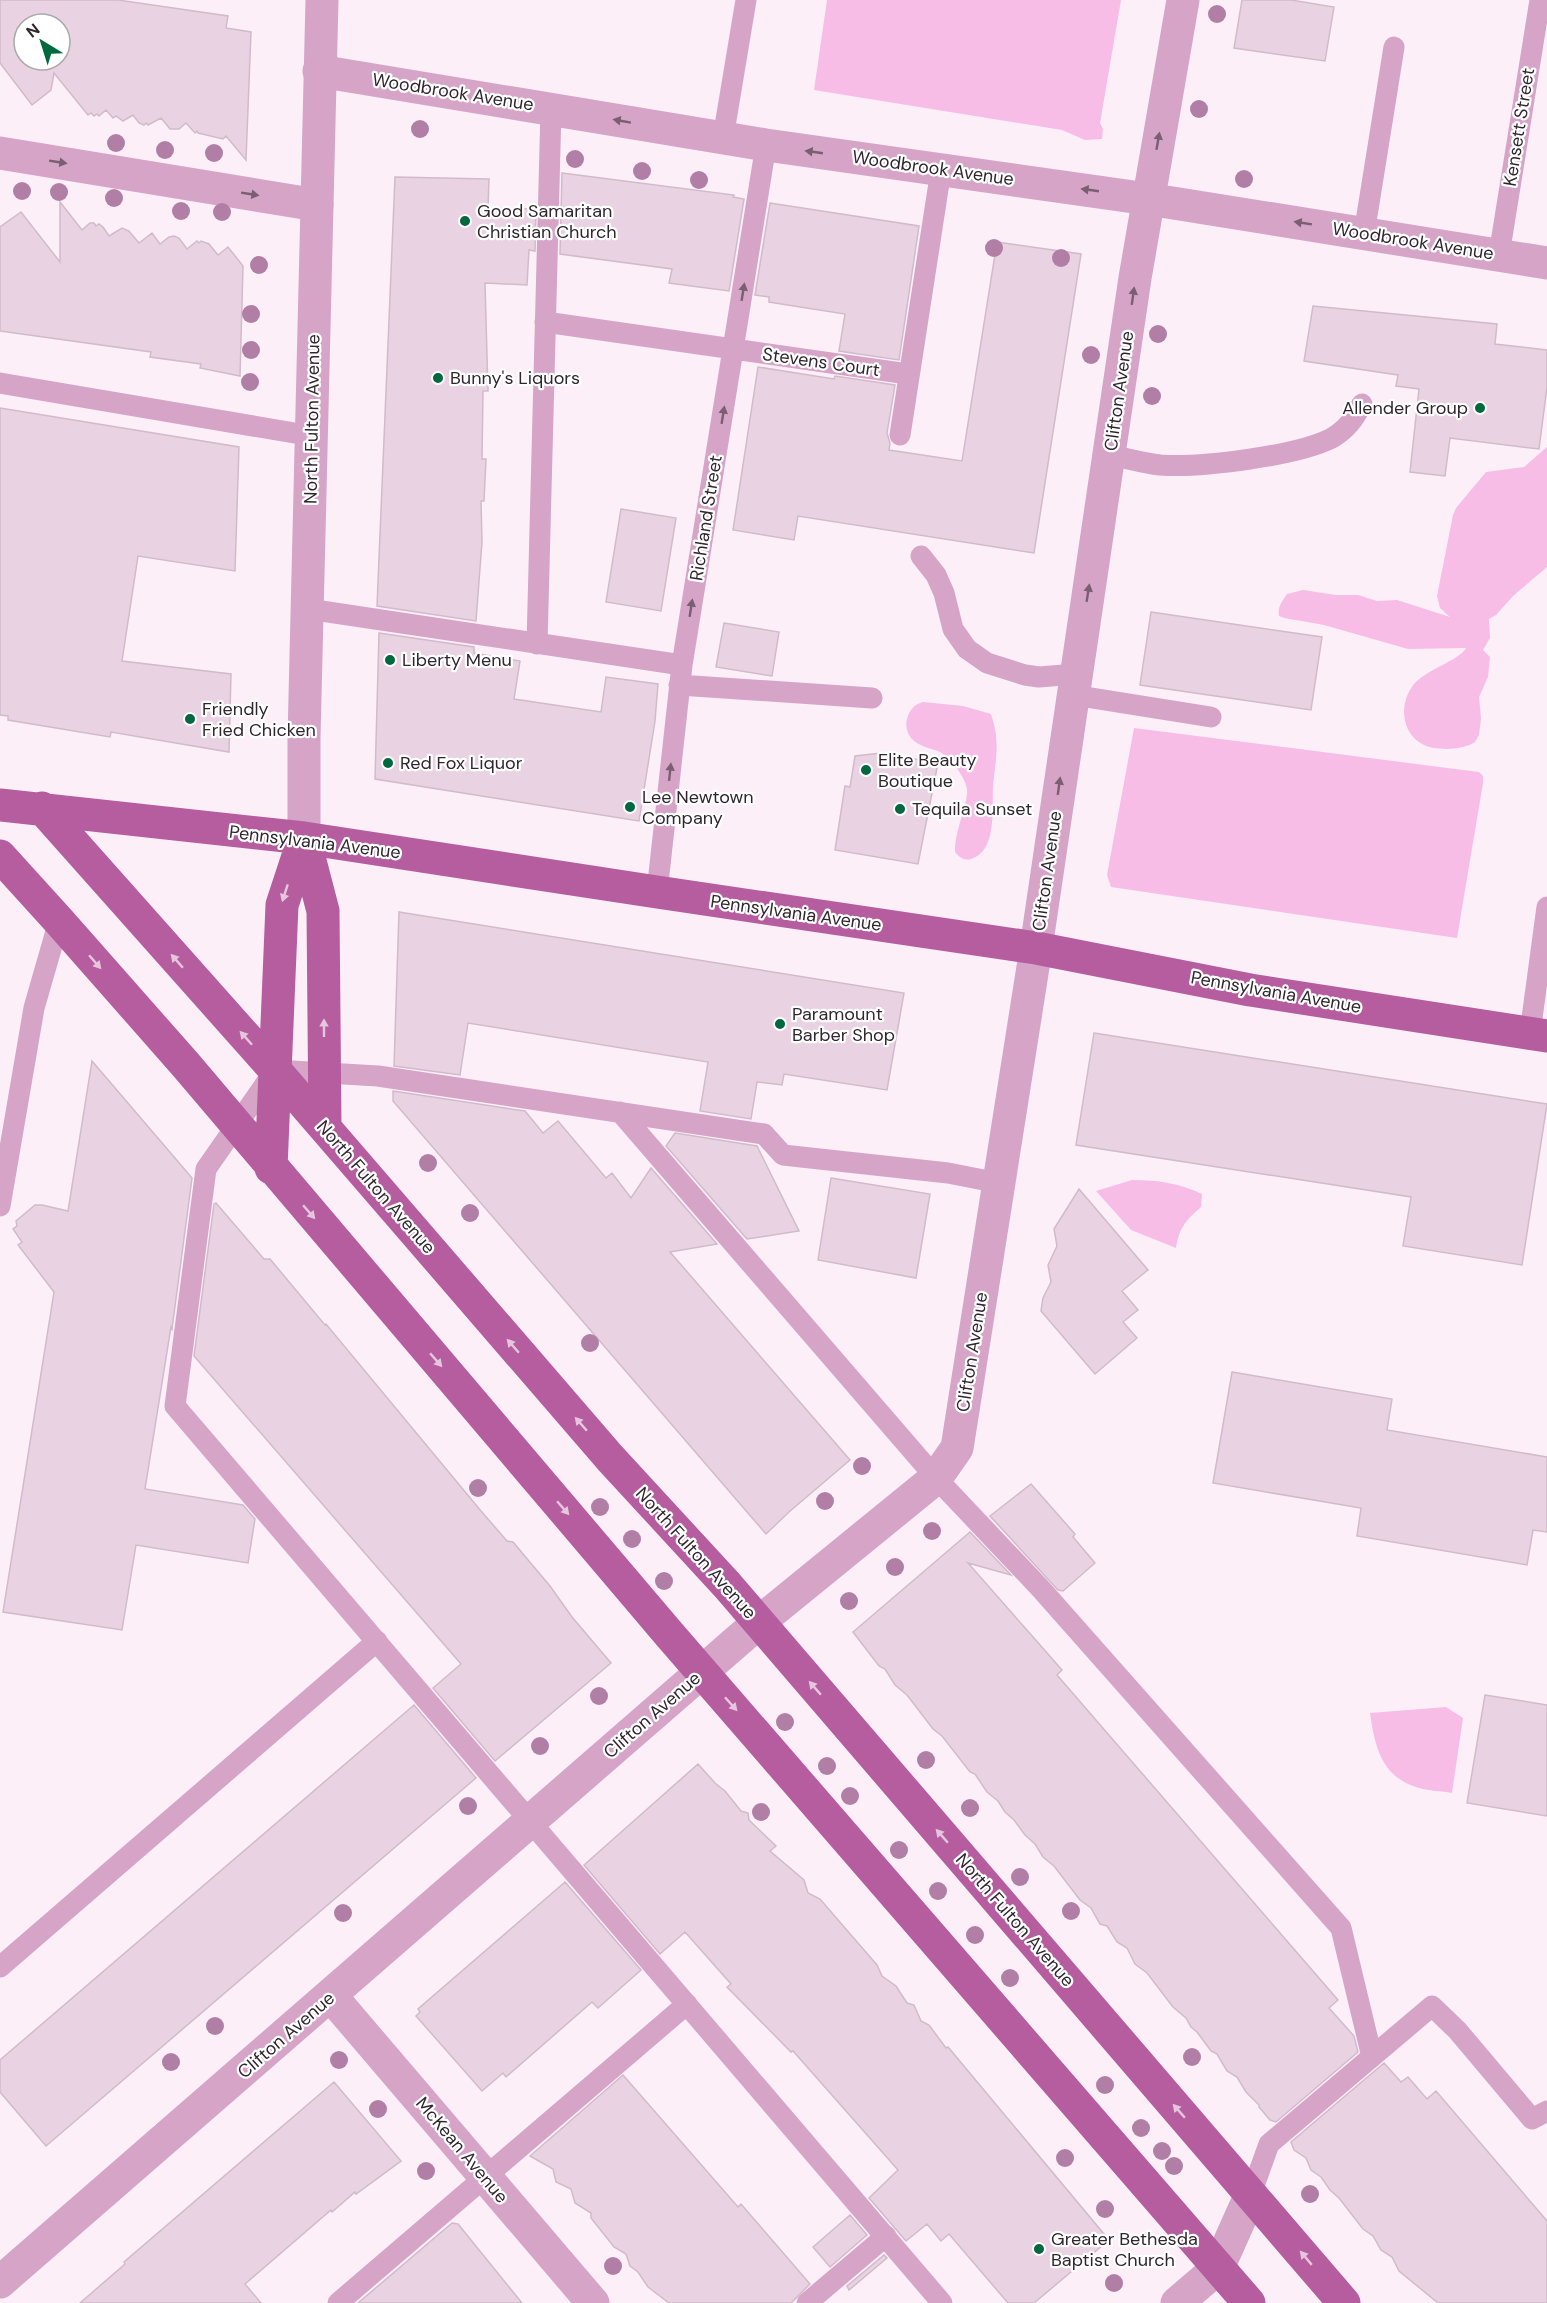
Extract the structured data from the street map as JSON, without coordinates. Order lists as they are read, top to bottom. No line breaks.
{"streets":{"main road":["North Fulton Avenue","Pennsylvania Avenue"],"street":["Woodbrook Avenue","Clifton Avenue","McKean Avenue"],"lane":["Kensett Street","Stevens Court","Richland Street"]},"crossings":[["Woodbrook Avenue","Kensett Street"],["Woodbrook Avenue","Clifton Avenue"],["Woodbrook Avenue","North Fulton Avenue"],["Woodbrook Avenue","Richland Street"],["Stevens Court","Richland Street"],["Clifton Avenue","North Fulton Avenue"],["Clifton Avenue","Pennsylvania Avenue"],["Clifton Avenue","McKean Avenue"],["North Fulton Avenue","Pennsylvania Avenue"],["Richland Street","Pennsylvania Avenue"]],"one_way":["Woodbrook Avenue","Clifton Avenue","North Fulton Avenue"],"places":["Good Samaritan Christian Church","Bunny's Liquors","Allender Group","Liberty Menu","Friendly Fried Chicken","Red Fox Liquor","Elite Beauty Boutique","Lee Newtown Company","Tequila Sunset","Paramount Barber Shop","Greater Bethesda Baptist Church"],"north":"top left"}
